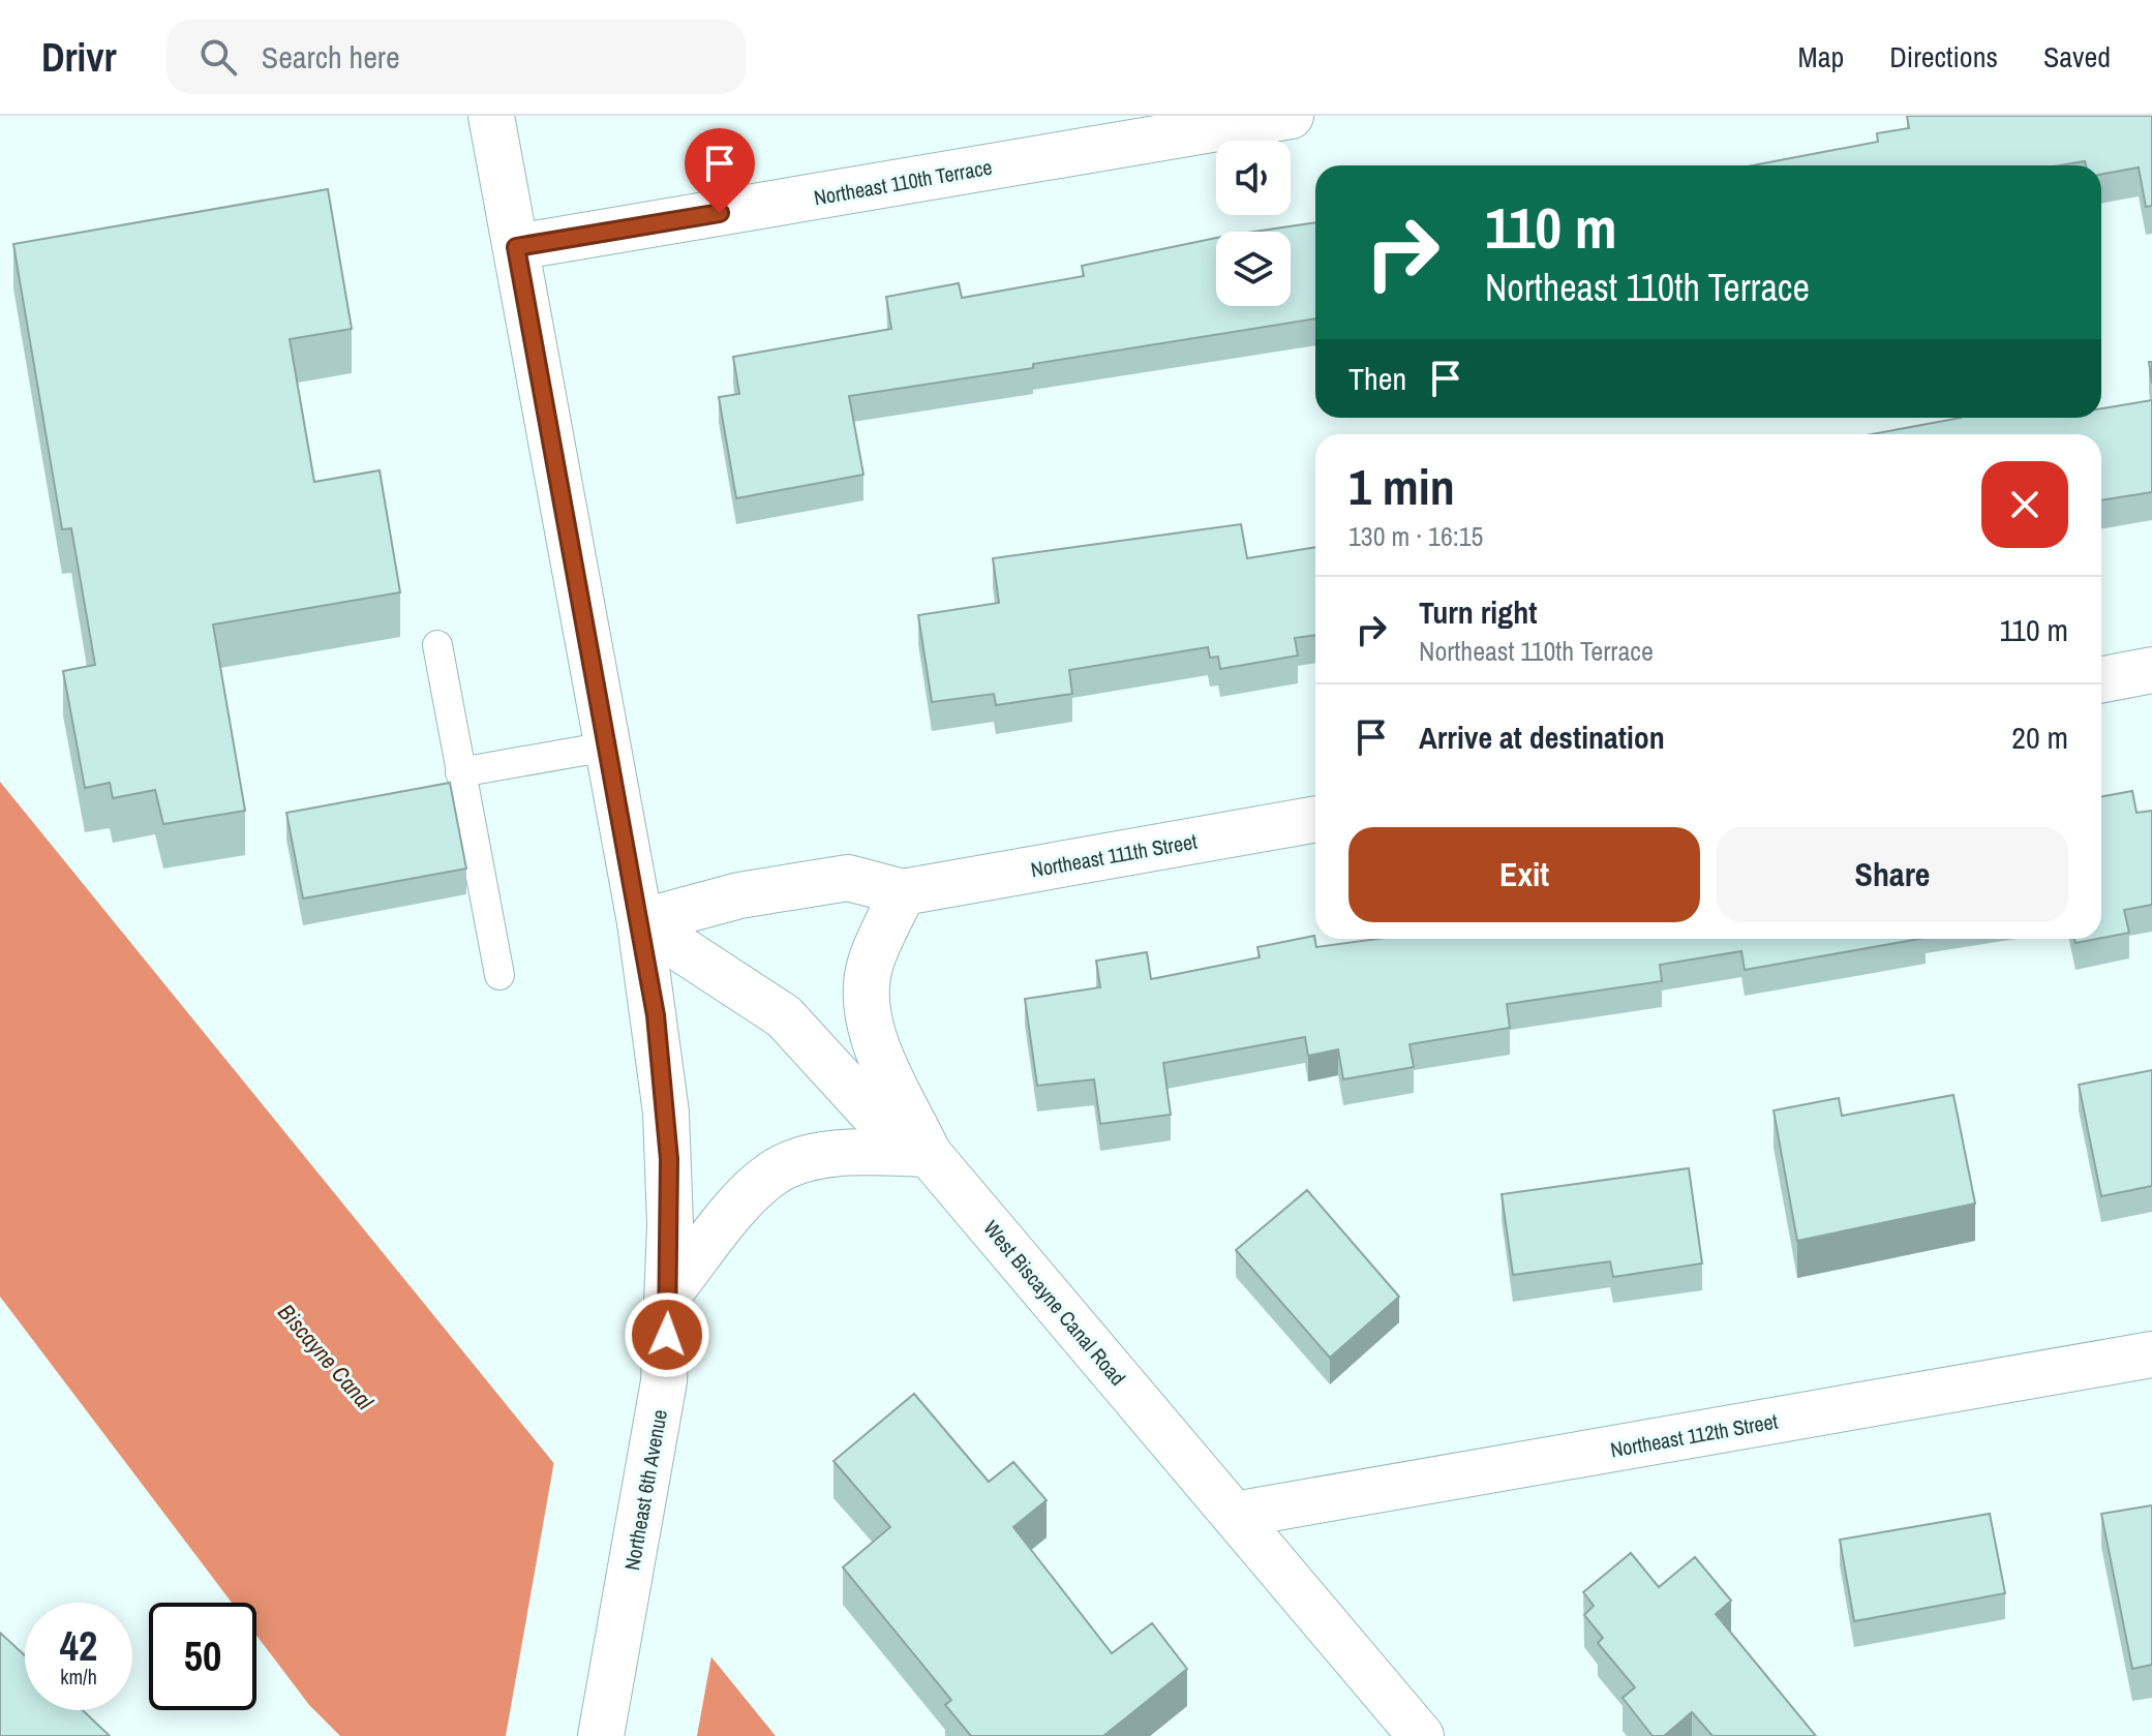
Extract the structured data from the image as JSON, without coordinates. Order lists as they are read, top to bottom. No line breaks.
{"streets":{"street":["Northeast 110th Terrace","Northeast 111th Street","West Biscayne Canal Road","Northeast 112th Street","Northeast 6th Avenue"]},"crossings":[["Northeast 110th Terrace","Northeast 6th Avenue"],["West Biscayne Canal Road","Northeast 112th Street"],["West Biscayne Canal Road","Northeast 6th Avenue"]],"water":["Biscayne Canal"],"page":{"header":"Drivr","search":"Search here","nav":["Map","Directions","Saved"],"turn":["110 m","Northeast 110th Terrace"],"then":"Then","heading":["1 min","130 m · 16:15"],"list":[{"name":"Turn right","note":"Northeast 110th Terrace","value":"110 m"},{"name":"Arrive at destination","value":"20 m"}],"buttons":["Exit","Share"],"speed":"42 km/h","limit":"50"}}
